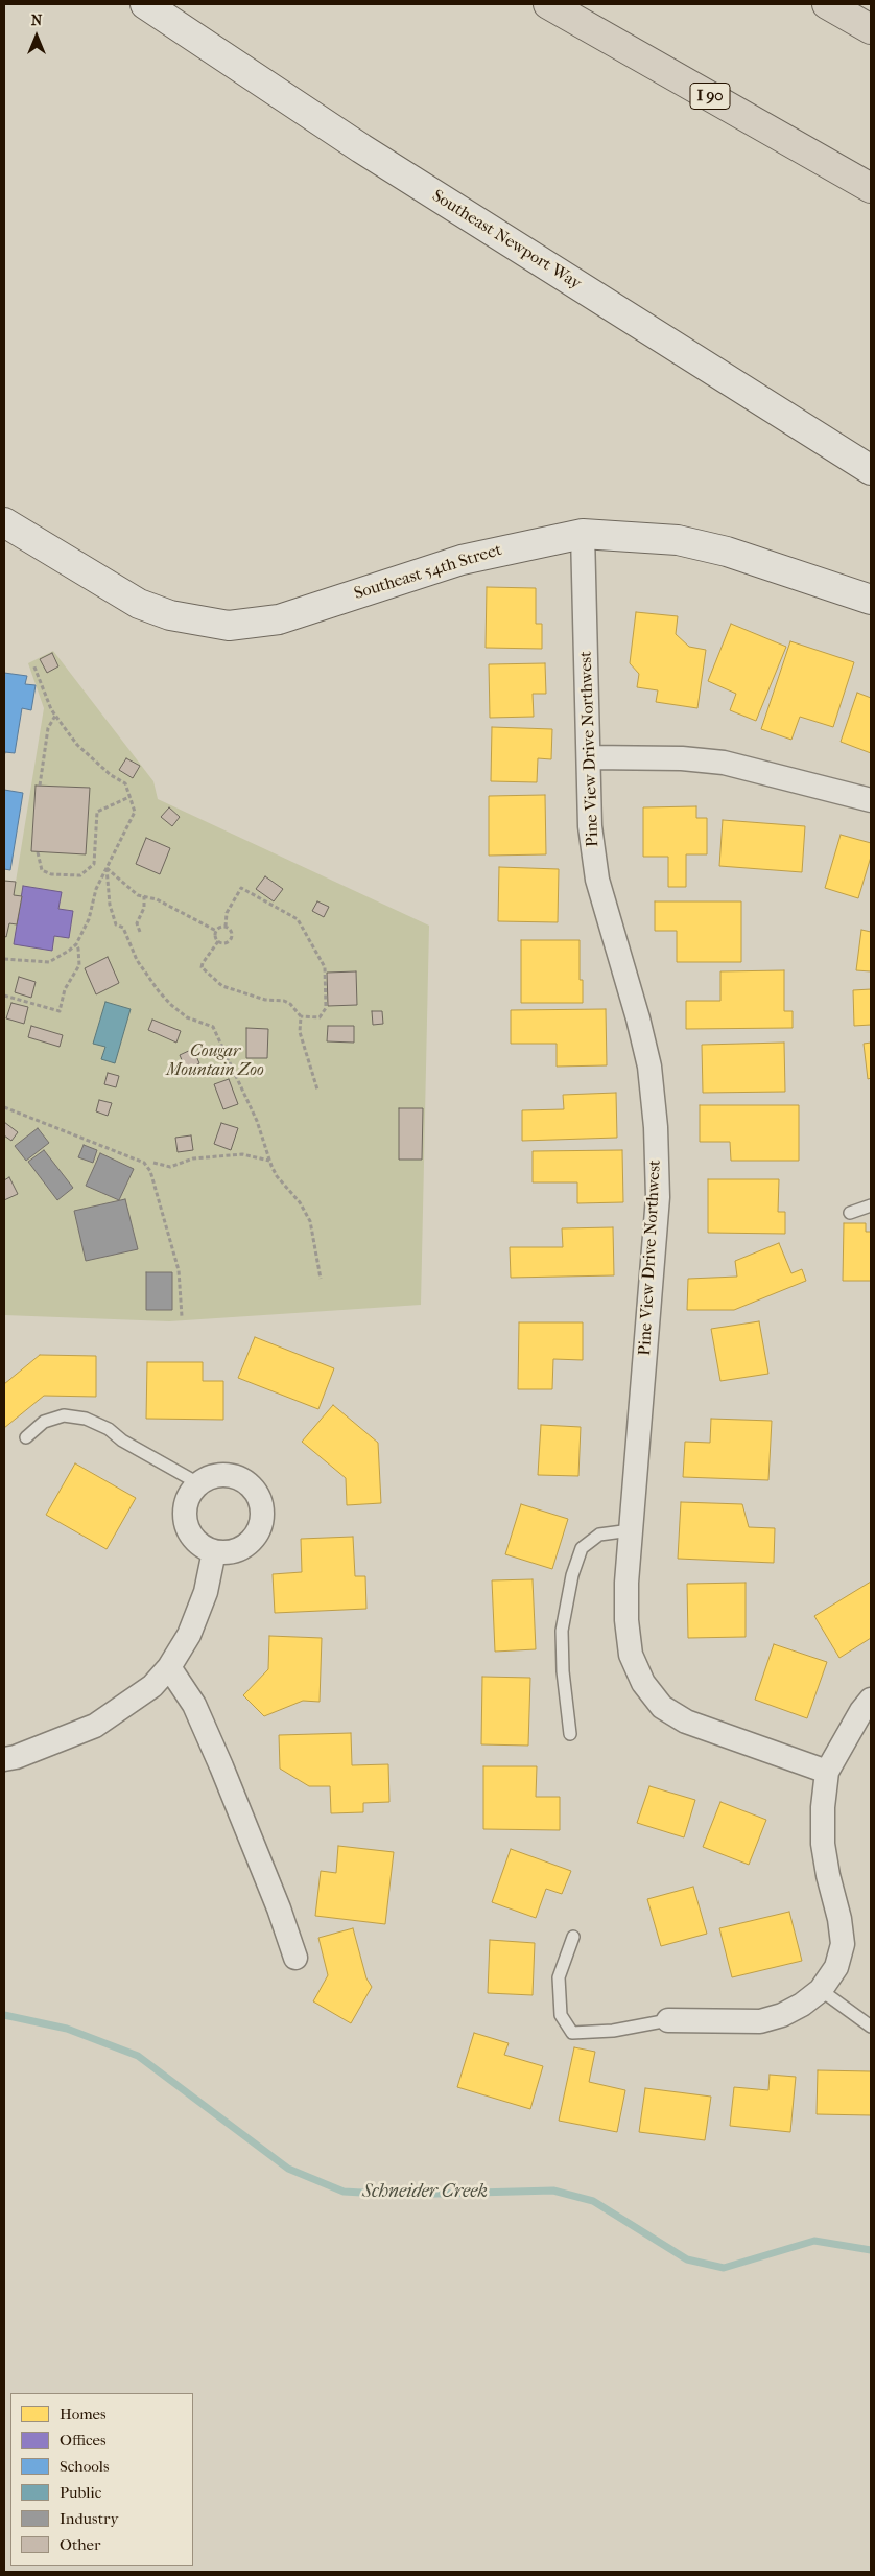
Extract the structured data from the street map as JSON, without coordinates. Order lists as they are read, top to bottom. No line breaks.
{"streets":{"highway":["I 90"],"street":["Southeast Newport Way","Southeast 54th Street","Pine View Drive Northwest"]},"crossings":[["Southeast 54th Street","Pine View Drive Northwest"]],"water":["Schneider Creek"],"parks":["Cougar Mountain Zoo"],"legend":["Homes","Offices","Schools","Public","Industry","Other"],"north":"top"}
